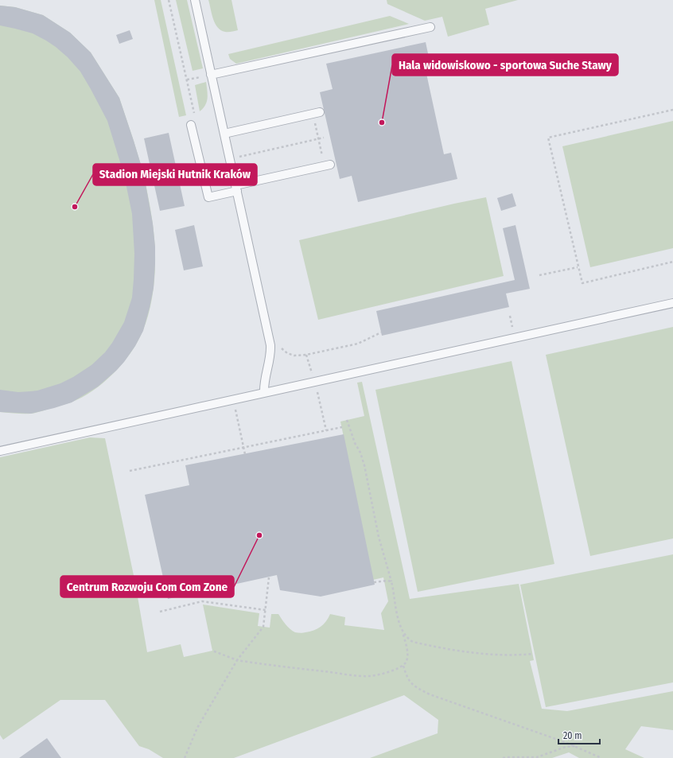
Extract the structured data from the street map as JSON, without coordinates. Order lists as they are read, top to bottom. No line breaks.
{"places":["Hala widowiskowo - sportowa Suche Stawy","Stadion Miejski Hutnik Kraków","Centrum Rozwoju Com Com Zone"],"scale_bar":"20 m"}
